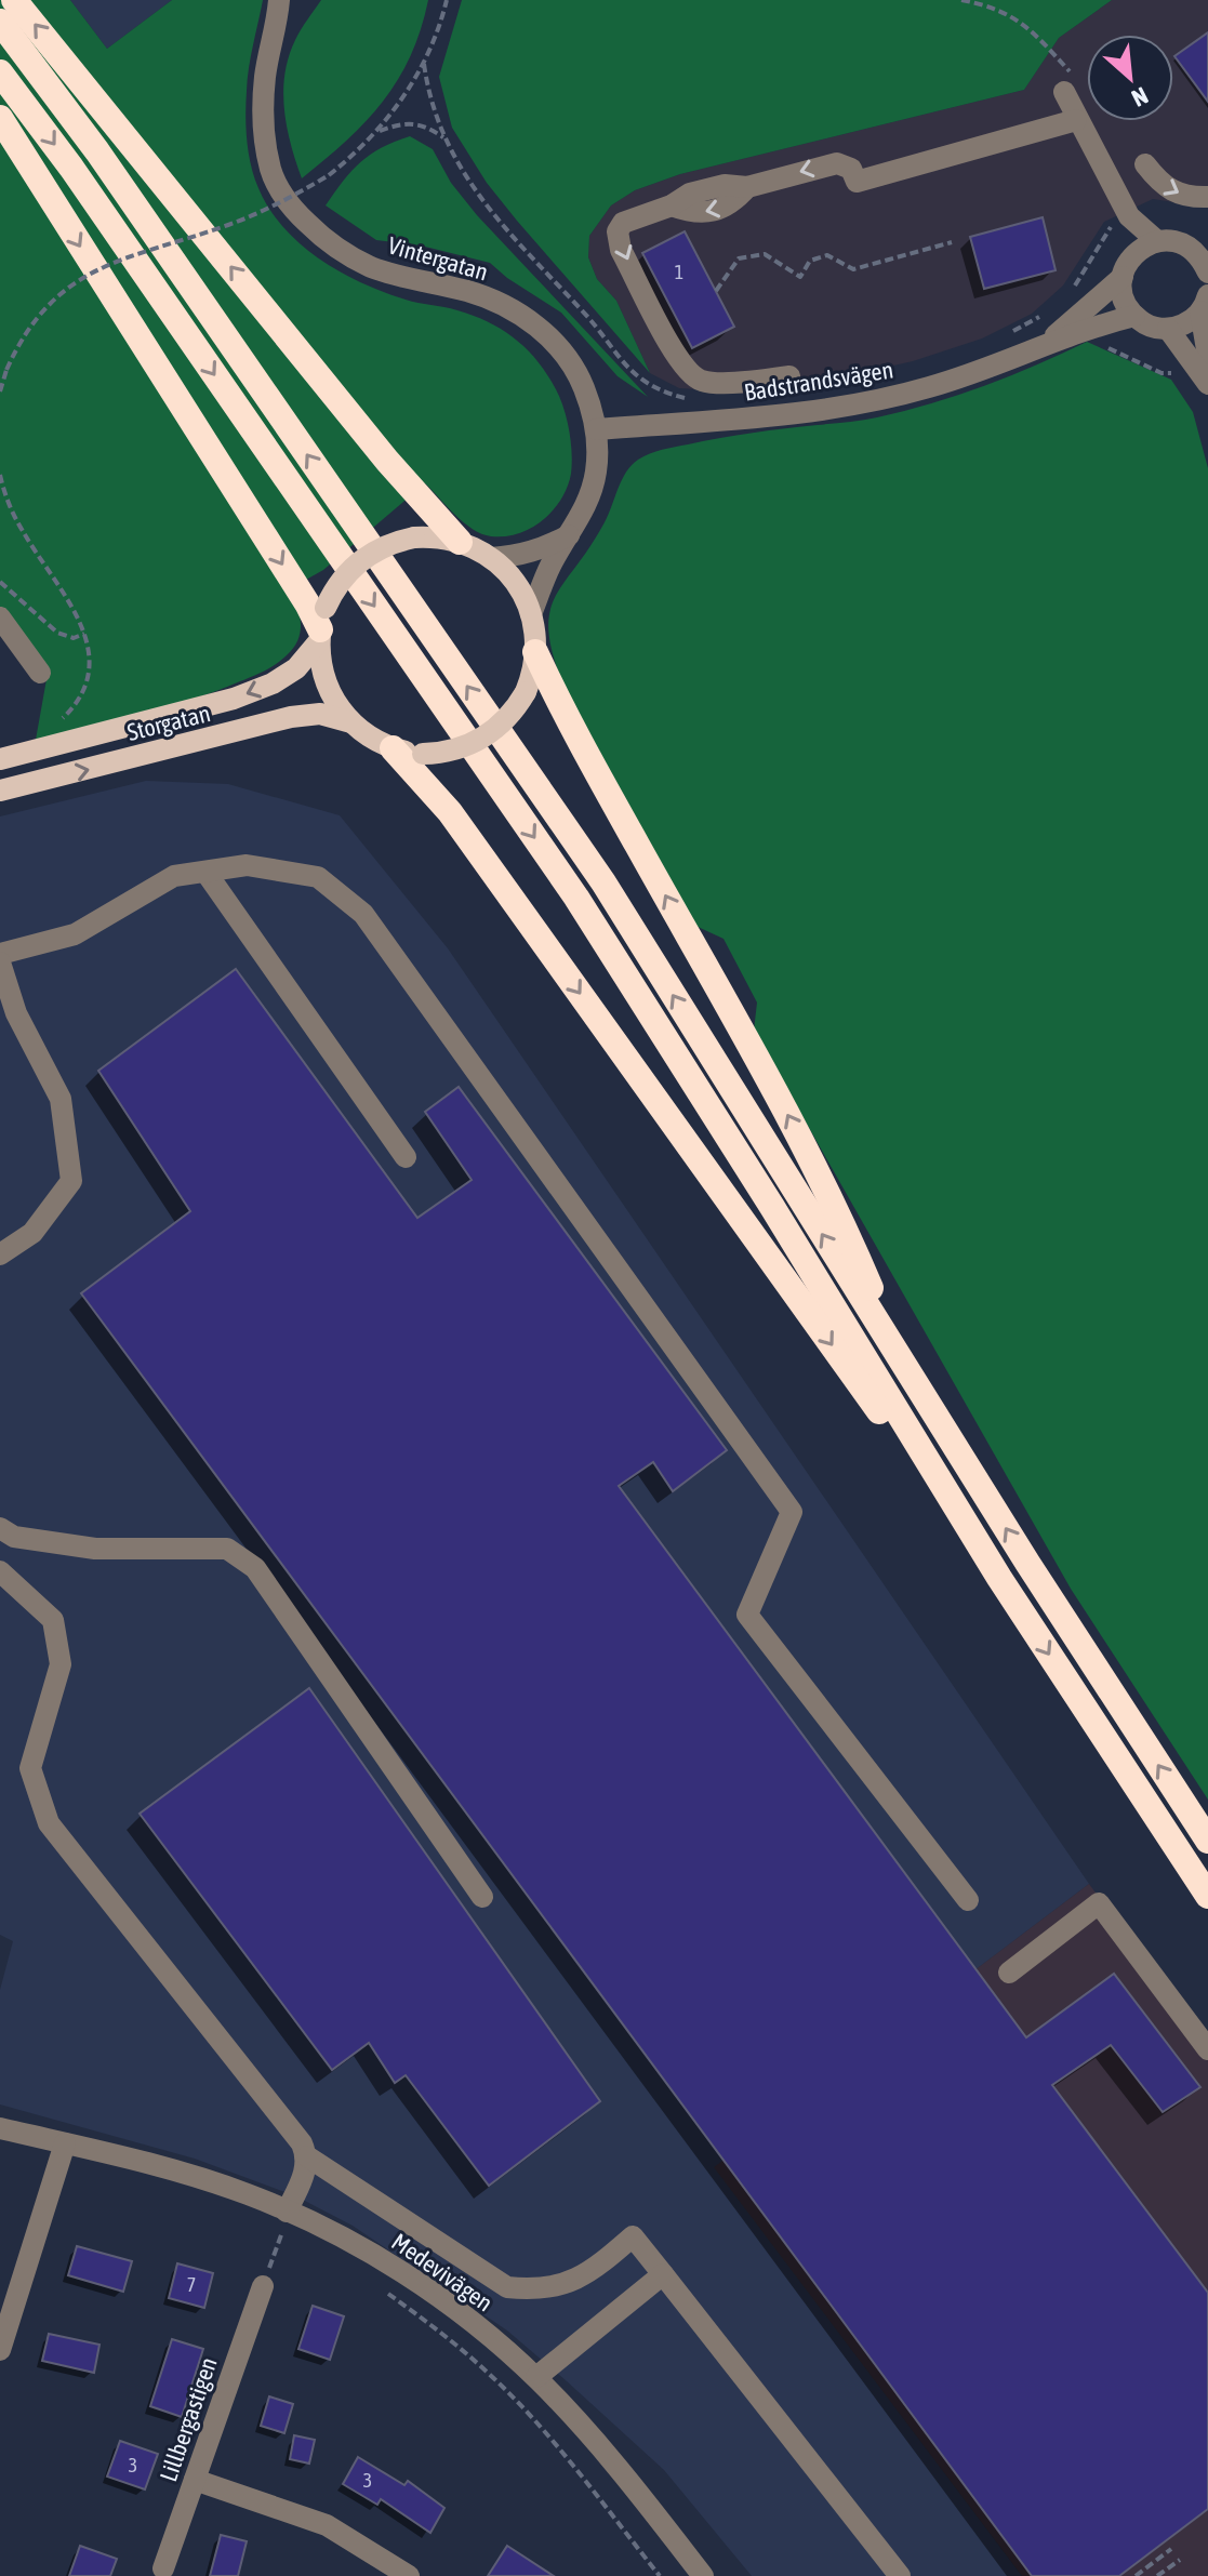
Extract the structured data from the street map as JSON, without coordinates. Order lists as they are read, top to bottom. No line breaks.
{"streets":{"main road":["Storgatan"],"street":["Vintergatan","Badstrandsvägen","Medevivägen","Lillbergastigen"]},"crossings":[["Vintergatan","Badstrandsvägen"],["Vintergatan","Storgatan"]],"house_numbers":["1","7","3","3"],"north":"bottom right"}
